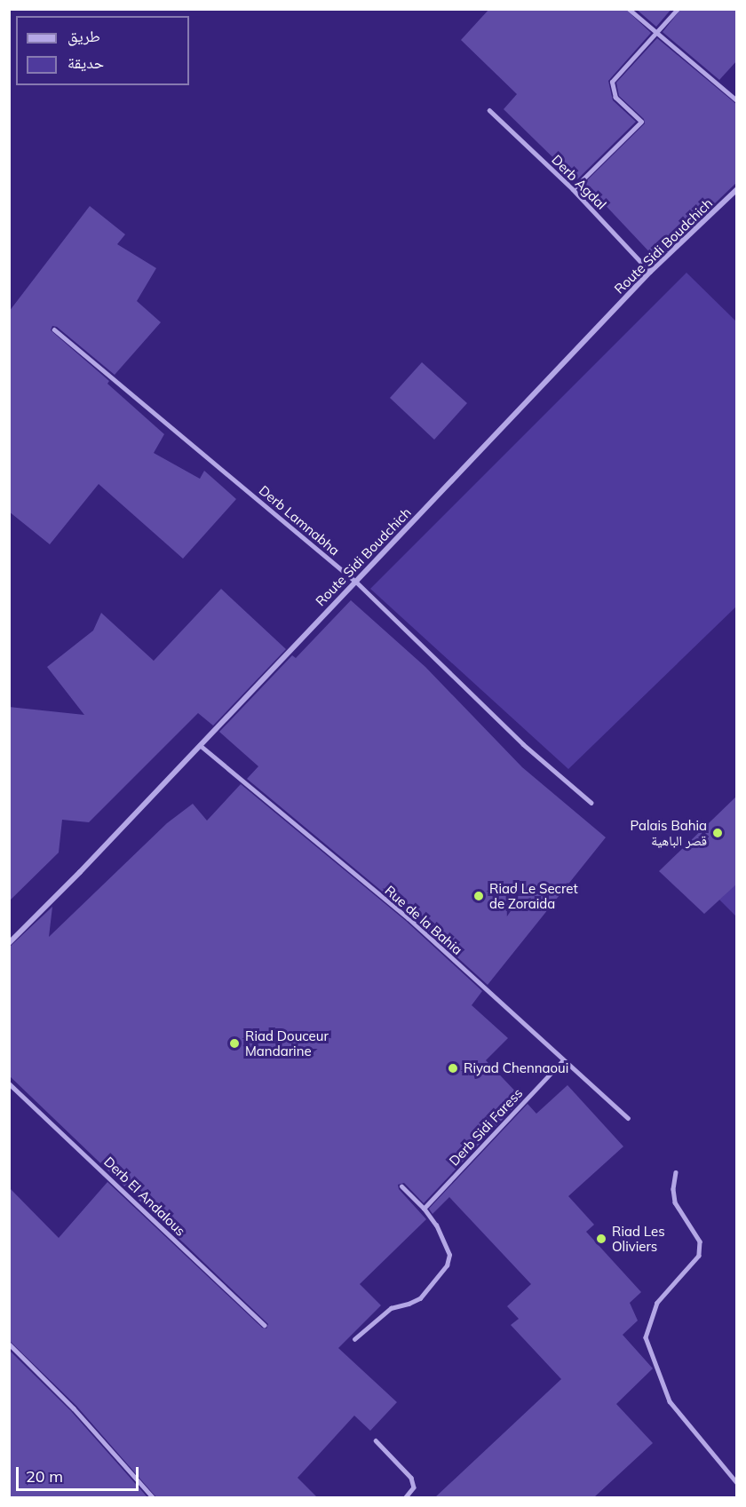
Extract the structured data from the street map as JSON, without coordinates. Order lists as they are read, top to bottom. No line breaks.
{"streets":{"street":["Route Sidi Boudchich"],"lane":["Derb Agdal","Derb Lamnabha","Rue de la Bahia","Derb Sidi Faress","Derb El Andalous"]},"crossings":[["Derb Agdal","Route Sidi Boudchich"],["Route Sidi Boudchich","Derb Lamnabha"],["Route Sidi Boudchich","Rue de la Bahia"],["Rue de la Bahia","Derb Sidi Faress"]],"places":["Palais Bahia قصر الباهية","Riad Le Secret de Zoraida","Riad Douceur Mandarine","Riyad Chennaoui","Riad Les Oliviers"],"legend":["طريق","حديقة"],"scale_bar":"20 m"}
